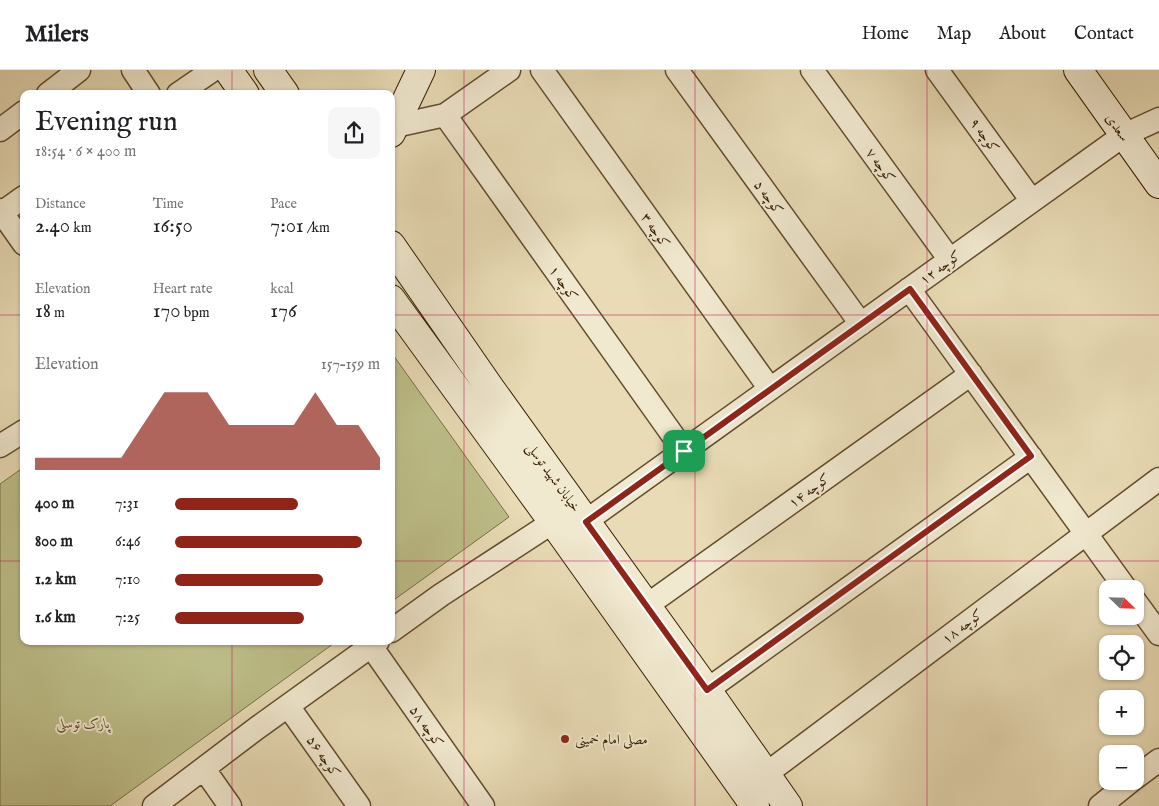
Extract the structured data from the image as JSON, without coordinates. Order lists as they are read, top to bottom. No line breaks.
{"streets":{"street":["سعدی","کوچه ۹","کوچه ۷","کوچه ۵","کوچه ۳","کوچه ۱۲","کوچه ۱","خیابان شهید توسلی","کوچه ۱۴","کوچه ۱۸","کوچه ۵۸","کوچه ۵۶"]},"crossings":[["سعدی","کوچه ۱۲"],["کوچه ۹","کوچه ۱۲"],["کوچه ۷","کوچه ۱۲"],["کوچه ۵","کوچه ۱۲"],["کوچه ۳","کوچه ۱۲"],["کوچه ۱۲","کوچه ۱"],["کوچه ۱۲","خیابان شهید توسلی"],["خیابان شهید توسلی","کوچه ۱۴"],["خیابان شهید توسلی","کوچه ۱۸"]],"parks":["پارک توسلی"],"places":["مصلی امام خمینی"],"north":"bottom right","page":{"header":"Milers","nav":["Home","Map","About","Contact"],"heading":["Evening run","18:54 · 6 × 400 m"],"stats":[["Distance","2.40 km"],["Time","16:50"],["Pace","7:01 /km"],["Elevation","18 m"],["Heart rate","170 bpm"],["kcal","176"]],"chart":["Elevation","157–159 m"],"list":[{"name":"400 m","note":"7:31"},{"name":"800 m","note":"6:46"},{"name":"1.2 km","note":"7:10"},{"name":"1.6 km","note":"7:25"}],"map_buttons":["+","−"]}}
